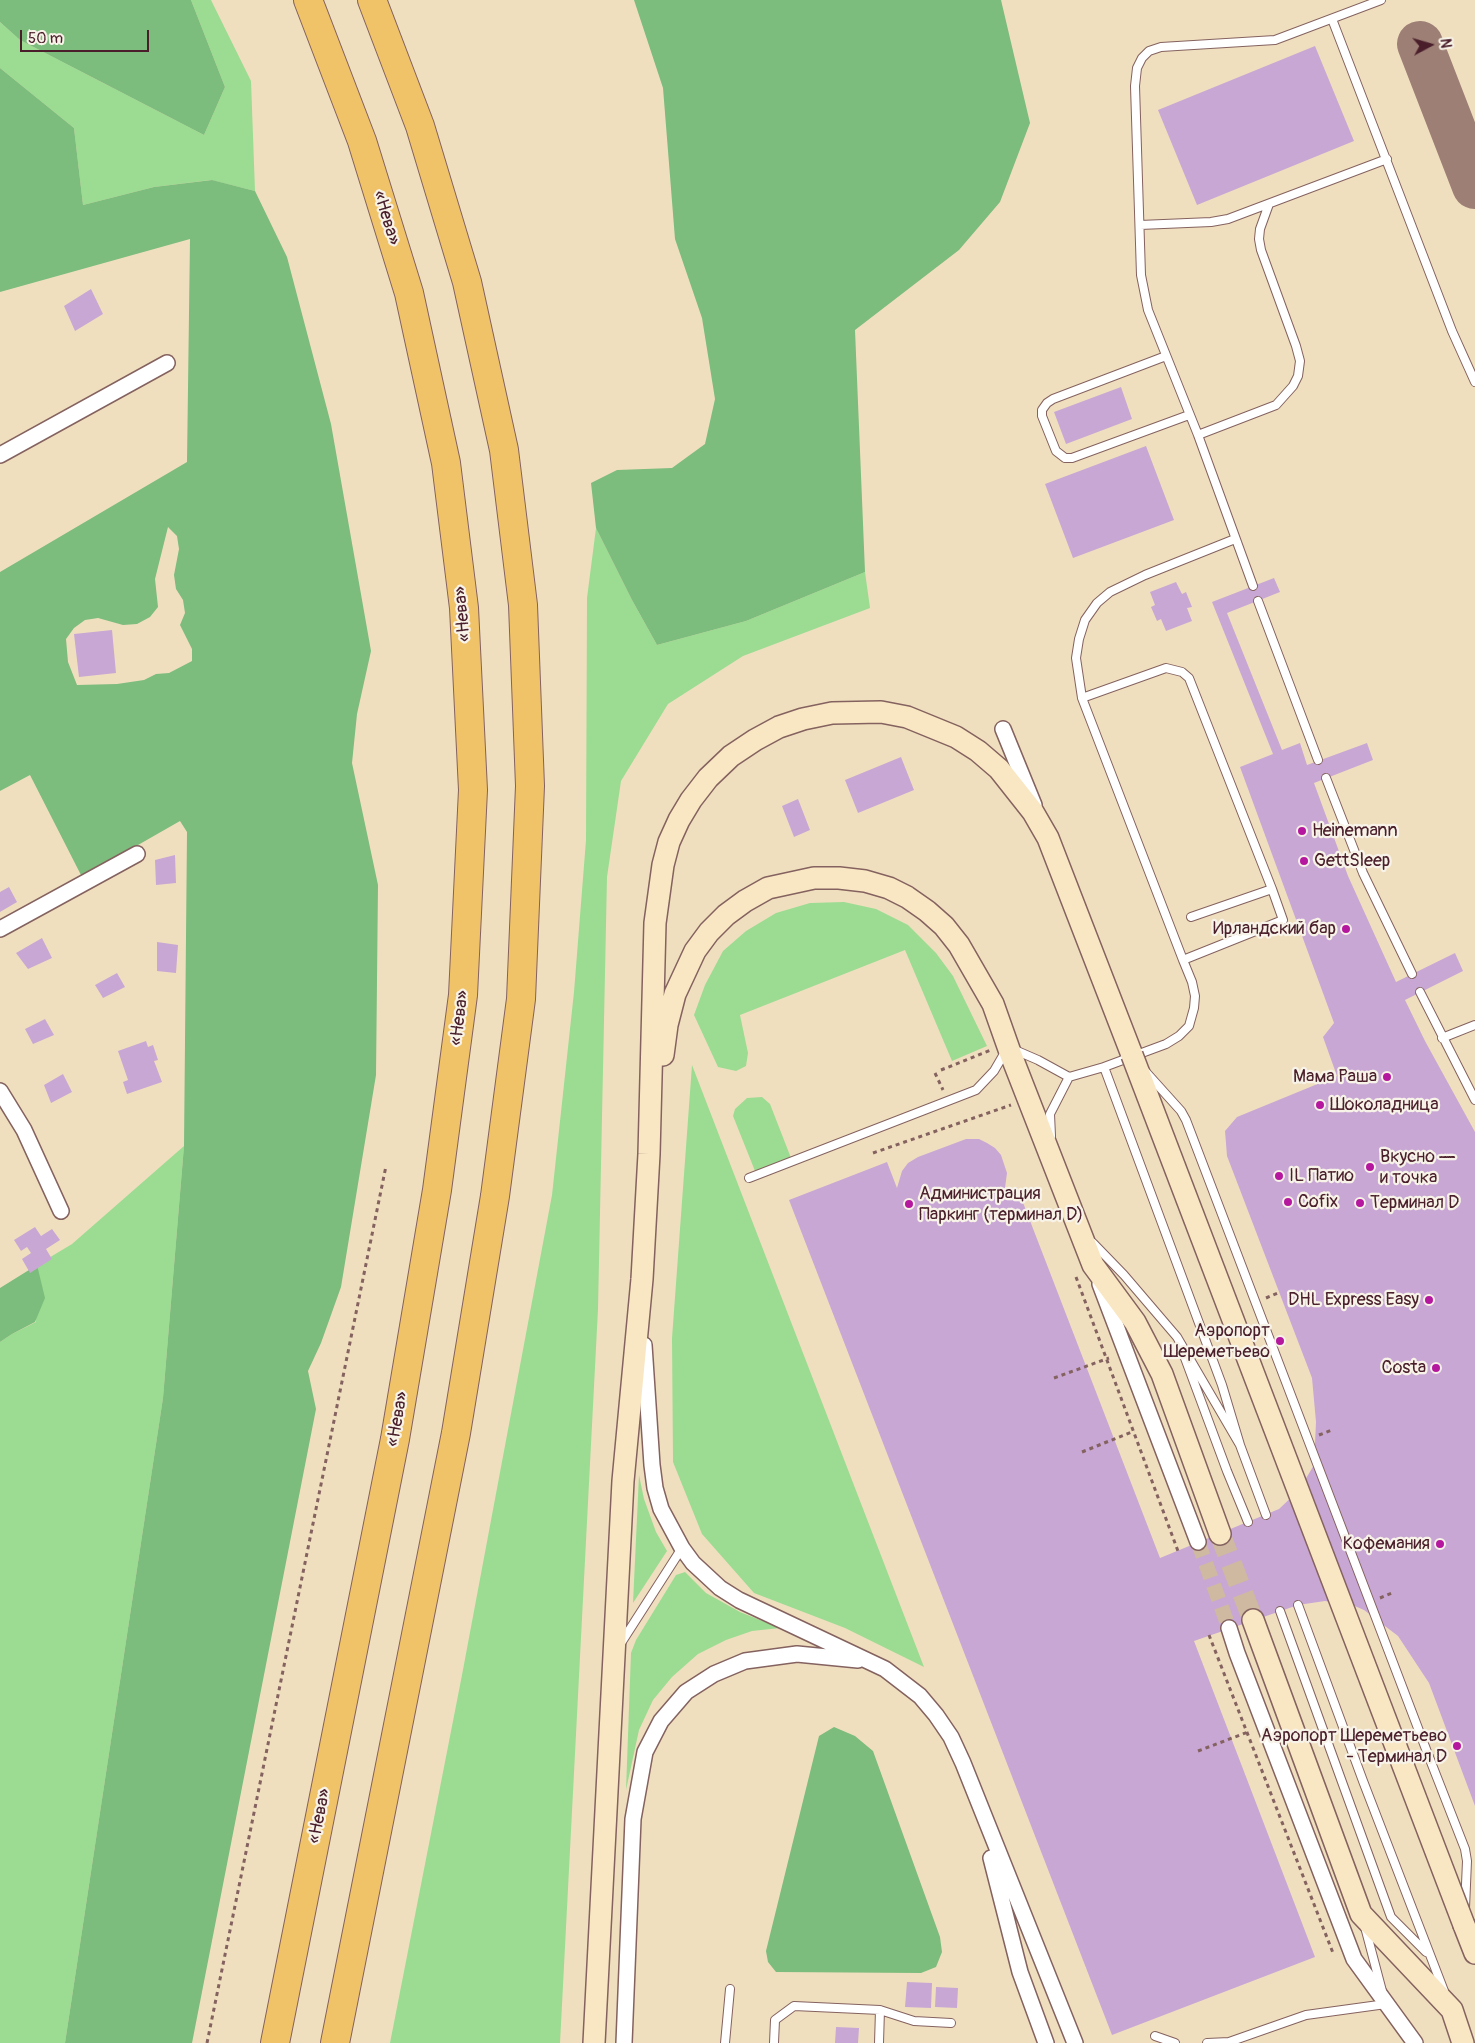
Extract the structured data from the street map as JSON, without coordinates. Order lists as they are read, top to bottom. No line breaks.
{"streets":{"highway":["«Нева»"]},"places":["Heinemann","GettSleep","Ирландский бар","Мама Раша","Шоколадница","Вкусно — и точка","IL Патио","Cofix","Терминал D","Администрация Паркинг (терминал D)","DHL Express Easy","Аэропорт Шереметьево","Costa","Кофемания","Аэропорт Шереметьево - Терминал D"],"scale_bar":"50 m","north":"right"}
